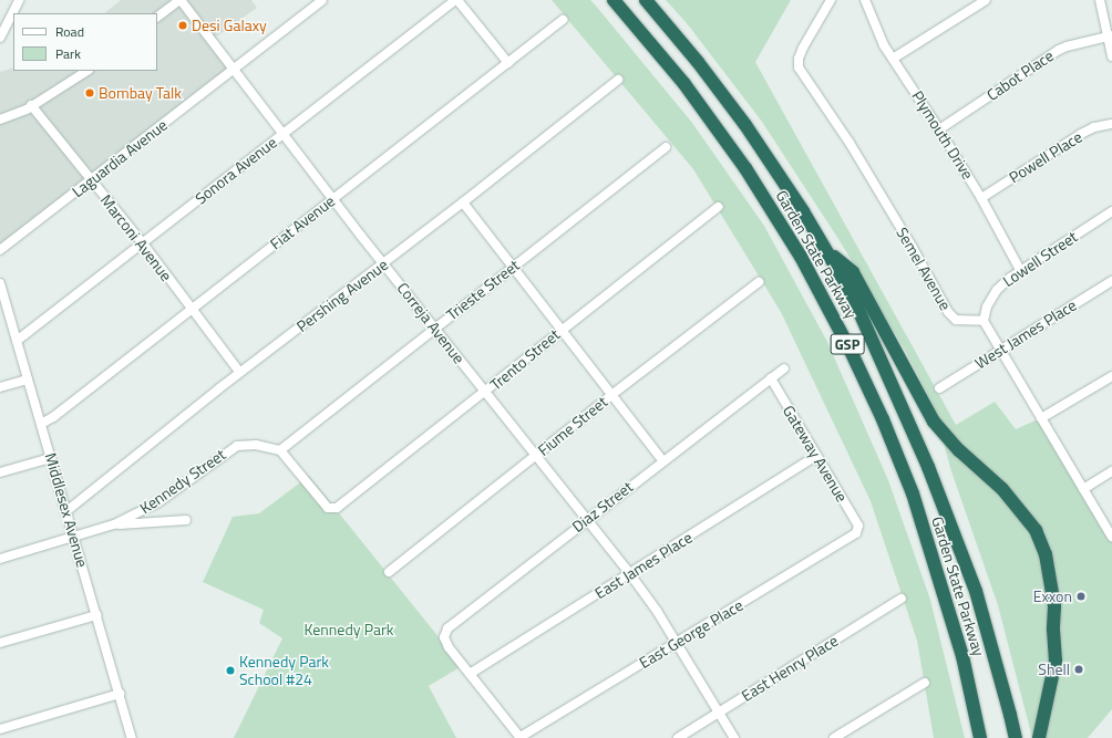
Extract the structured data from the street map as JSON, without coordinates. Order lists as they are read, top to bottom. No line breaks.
{"streets":{"highway":["Garden State Parkway","GSP"],"street":["Cabot Place","Plymouth Drive","Powell Place","Laguardia Avenue","Sonora Avenue","Fiat Avenue","Marconi Avenue","Lowell Street","Semel Avenue","Trieste Street","Pershing Avenue","Correja Avenue","West James Place","Trento Street","Fiume Street","Gateway Avenue","Kennedy Street","Diaz Street","Middlesex Avenue","East James Place","East George Place","East Henry Place"]},"crossings":[["Cabot Place","Plymouth Drive"],["Plymouth Drive","Powell Place"],["Plymouth Drive","Lowell Street"],["Laguardia Avenue","Marconi Avenue"],["Laguardia Avenue","Correja Avenue"],["Sonora Avenue","Marconi Avenue"],["Sonora Avenue","Correja Avenue"],["Sonora Avenue","Middlesex Avenue"],["Fiat Avenue","Marconi Avenue"],["Fiat Avenue","Correja Avenue"],["Fiat Avenue","Middlesex Avenue"],["Marconi Avenue","Pershing Avenue"],["Lowell Street","Semel Avenue"],["Trieste Street","Correja Avenue"],["Trieste Street","Trento Street"],["Trieste Street","Kennedy Street"],["Pershing Avenue","Correja Avenue"],["Pershing Avenue","Middlesex Avenue"],["Correja Avenue","Trento Street"],["Correja Avenue","Fiume Street"],["Correja Avenue","Diaz Street"],["Correja Avenue","East James Place"],["Correja Avenue","East George Place"],["Correja Avenue","East Henry Place"],["Trento Street","Kennedy Street"],["Gateway Avenue","Diaz Street"],["Gateway Avenue","East James Place"],["Gateway Avenue","East George Place"],["Kennedy Street","Middlesex Avenue"],["Diaz Street","East James Place"]],"parks":["Kennedy Park"],"places":["Desi Galaxy","Bombay Talk","Exxon","Shell","Kennedy Park School #24"],"legend":["Road","Park"]}
